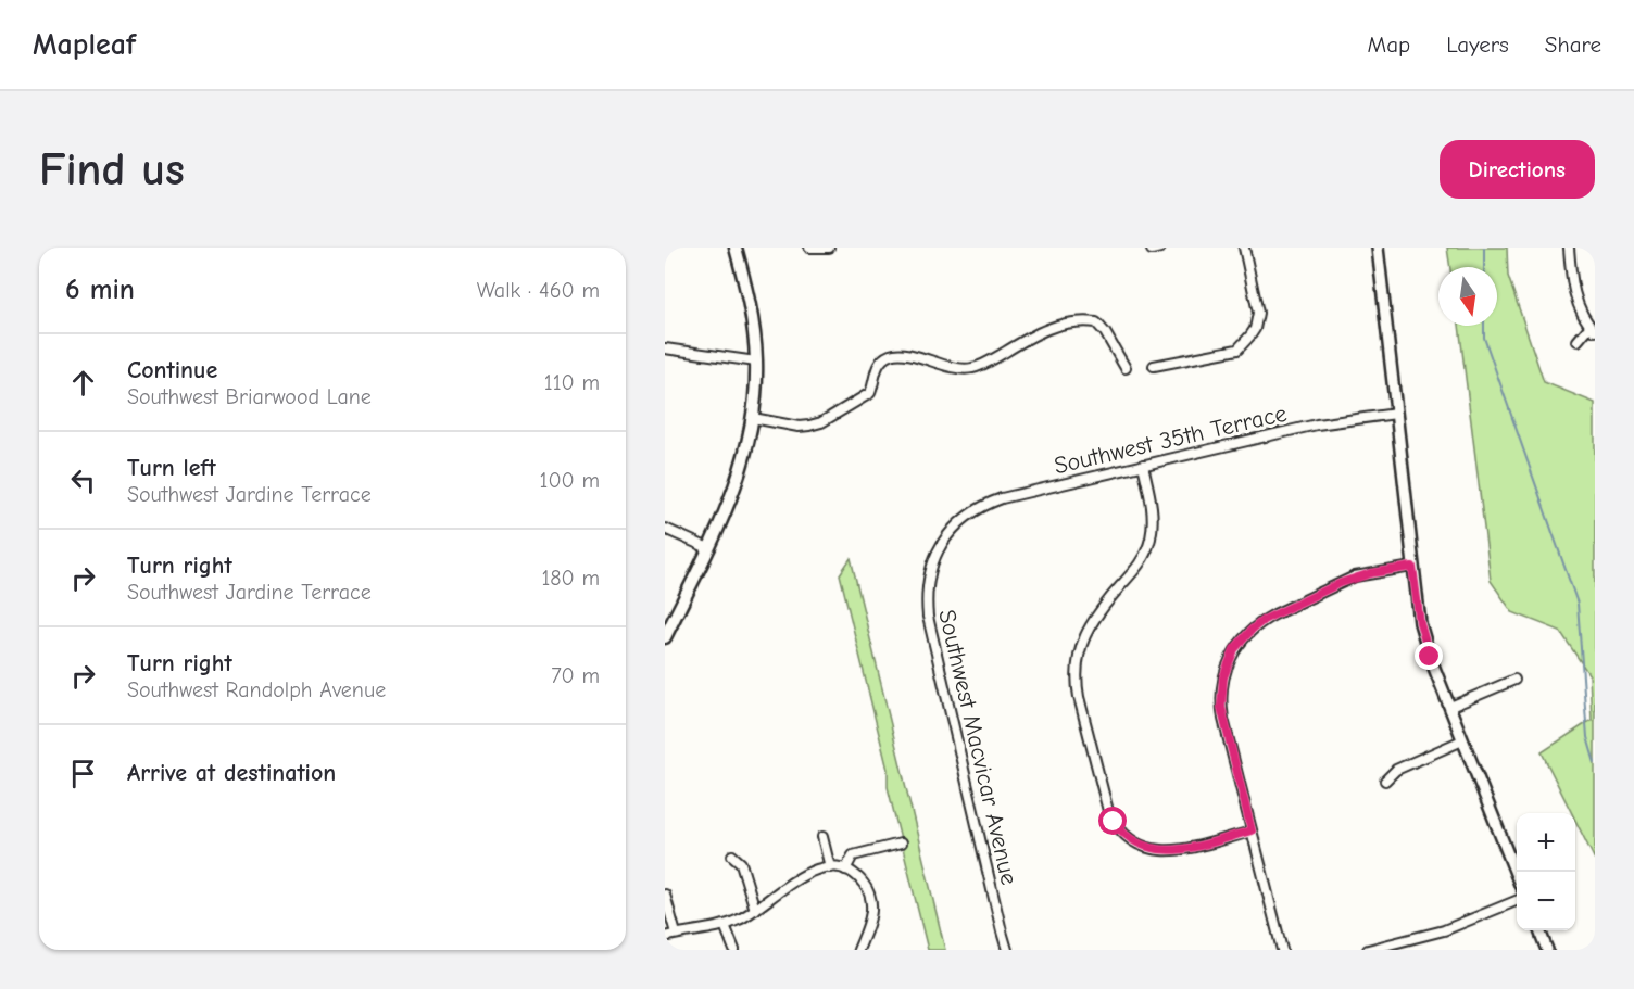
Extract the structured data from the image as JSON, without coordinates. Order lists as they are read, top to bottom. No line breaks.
{"streets":{"street":["Southwest 35th Terrace","Southwest Macvicar Avenue"]},"crossings":[["Southwest 35th Terrace","Southwest Macvicar Avenue"]],"north":"bottom","page":{"header":"Mapleaf","nav":["Map","Layers","Share"],"buttons":"Directions","title":"Find us","heading":["6 min","Walk · 460 m"],"list":[["Continue","Southwest Briarwood Lane","110 m"],["Turn left","Southwest Jardine Terrace","100 m"],["Turn right","Southwest Jardine Terrace","180 m"],["Turn right","Southwest Randolph Avenue","70 m"],"Arrive at destination"],"map_buttons":["+","−"]}}
